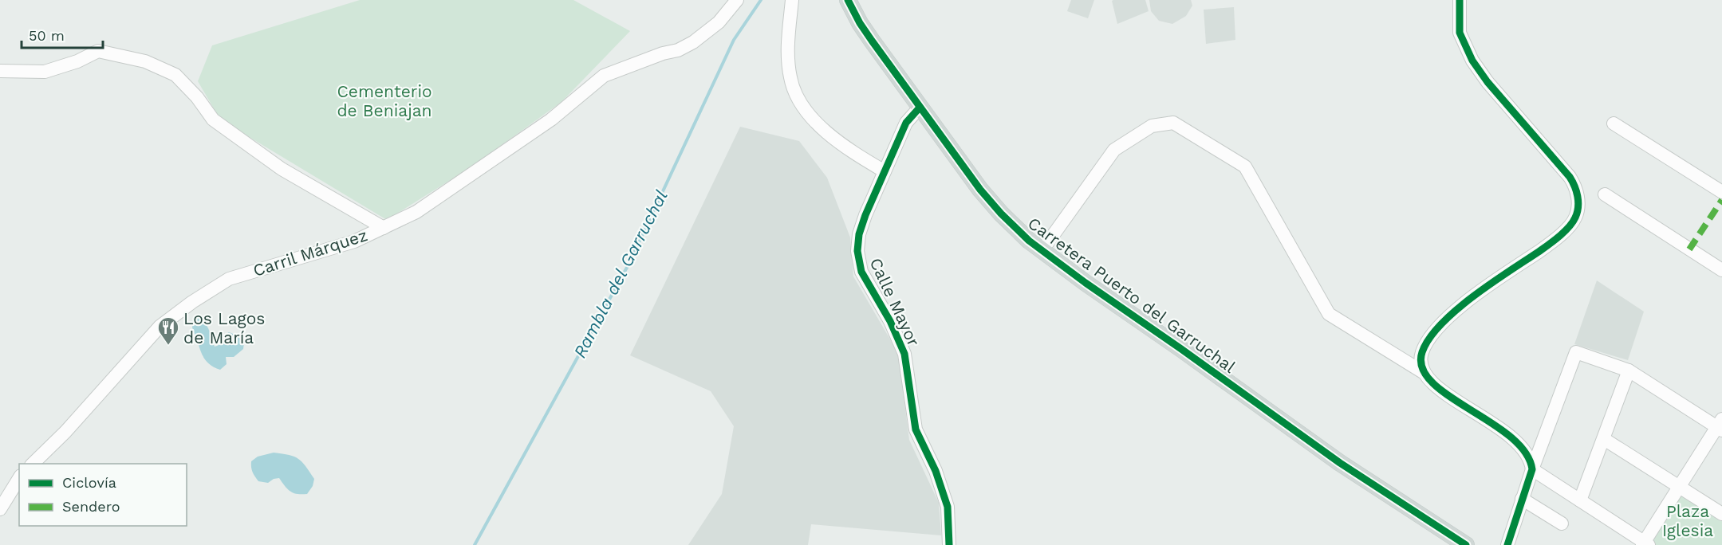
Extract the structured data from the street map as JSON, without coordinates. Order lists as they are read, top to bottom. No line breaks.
{"streets":{"main road":["Carretera Puerto del Garruchal"],"street":["Carril Márquez","Calle Mayor"]},"crossings":[["Carretera Puerto del Garruchal","Calle Mayor"]],"water":["Rambla del Garruchal"],"parks":["Cementerio de Beniajan","Plaza Iglesia"],"places":{"restaurant":["Los Lagos de María"]},"legend":["Ciclovía","Sendero"],"scale_bar":"50 m"}
